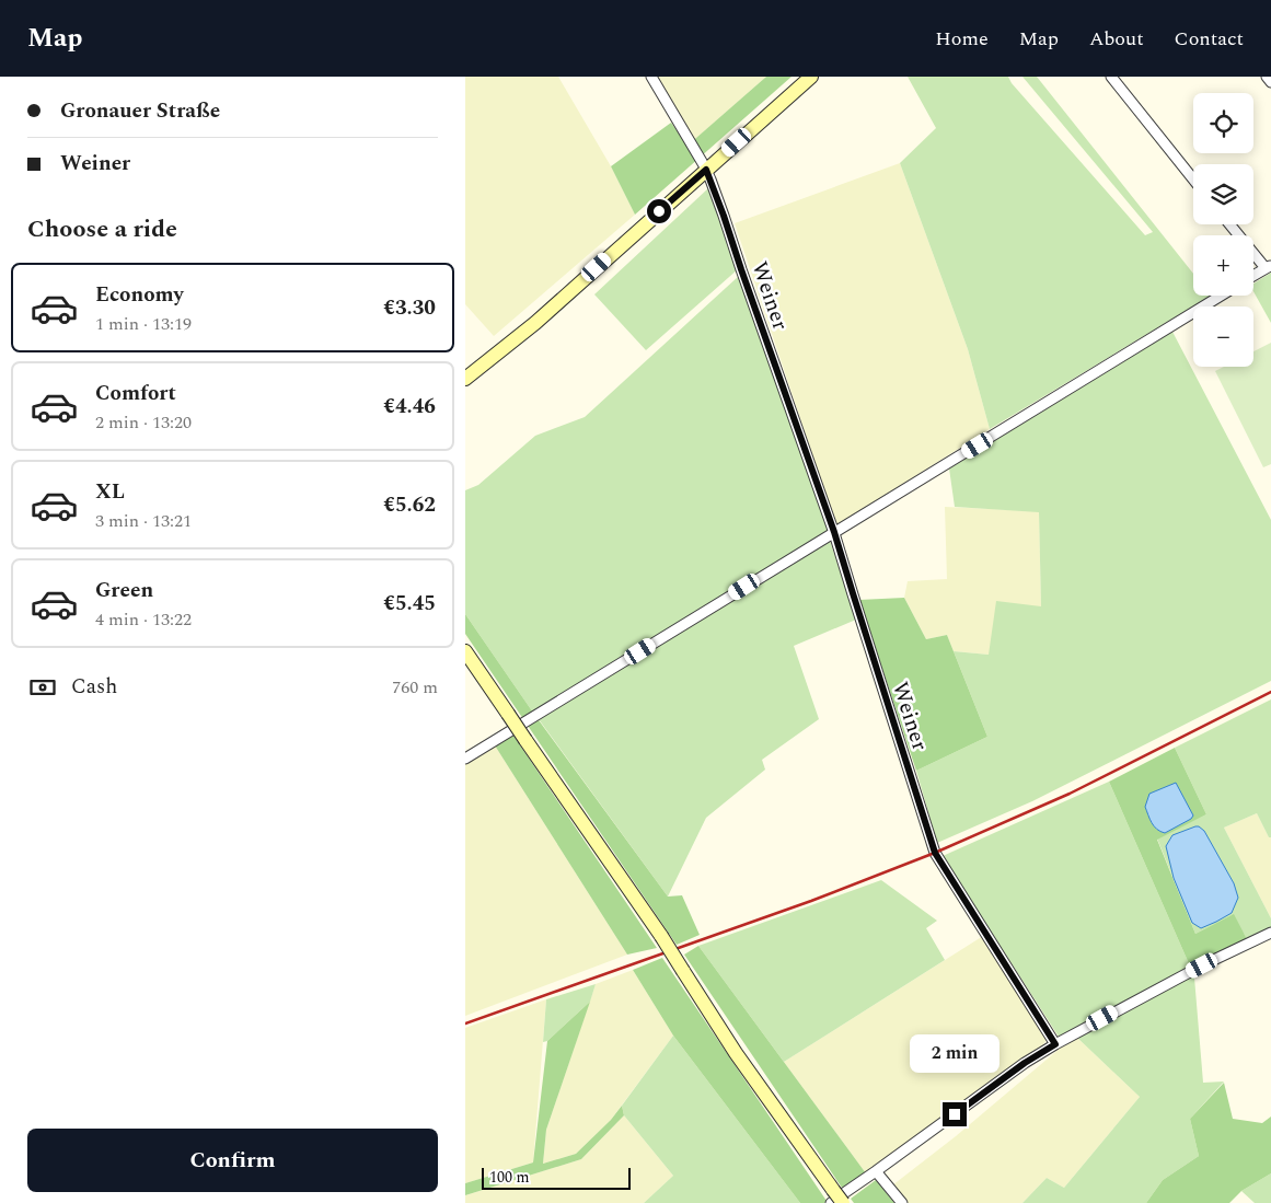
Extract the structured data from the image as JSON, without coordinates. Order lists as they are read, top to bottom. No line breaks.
{"streets":{"street":["Weiner"]},"scale_bar":"100 m","page":{"header":"Map","nav":["Home","Map","About","Contact"],"banner":["Gronauer Straße","Weiner"],"map_buttons":["+","−"],"heading":"Choose a ride","list":[{"name":"Economy","note":"1 min · 13:19","value":"€3.30"},{"name":"Comfort","note":"2 min · 13:20","value":"€4.46"},{"name":"XL","note":"3 min · 13:21","value":"€5.62"},{"name":"Green","note":"4 min · 13:22","value":"€5.45"}],"pay":["Cash","760 m"],"bubble":"2 min","buttons":"Confirm","scale":"100 m"}}
